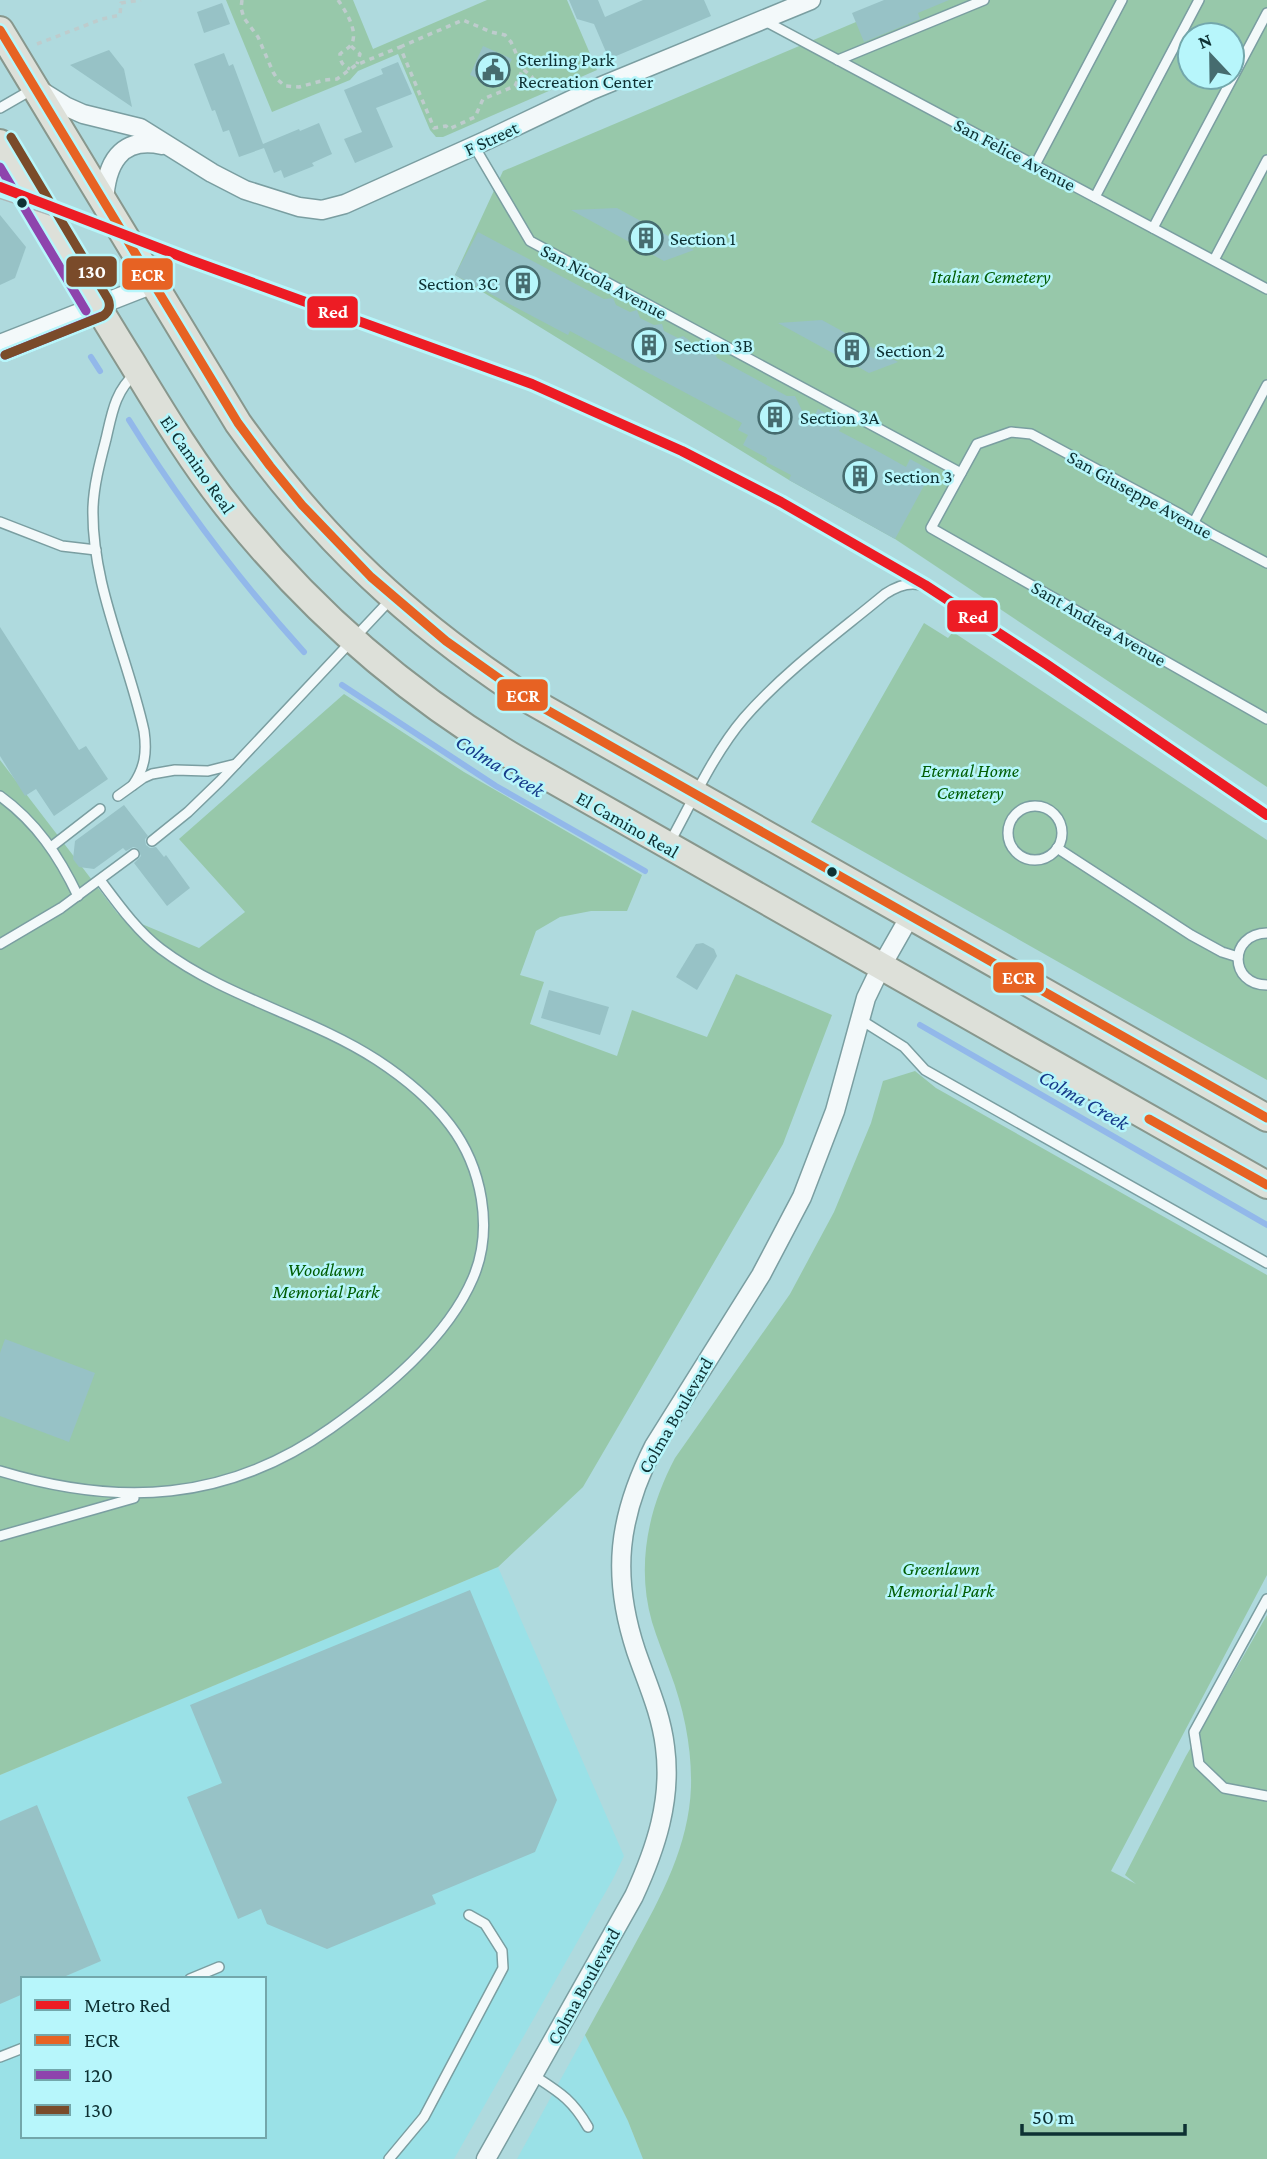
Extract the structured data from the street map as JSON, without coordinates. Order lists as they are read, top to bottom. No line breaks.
{"streets":{"main road":["El Camino Real"],"street":["F Street","Colma Boulevard"],"lane":["San Felice Avenue","San Nicola Avenue","San Giuseppe Avenue","Sant Andrea Avenue"]},"crossings":[["F Street","San Felice Avenue"],["F Street","San Nicola Avenue"],["San Nicola Avenue","San Giuseppe Avenue"],["San Nicola Avenue","Sant Andrea Avenue"],["El Camino Real","Colma Boulevard"],["San Giuseppe Avenue","Sant Andrea Avenue"]],"water":["Colma Creek"],"parks":["Italian Cemetery","Eternal Home Cemetery","Woodlawn Memorial Park","Greenlawn Memorial Park"],"places":{"public building":["Sterling Park Recreation Center"],"building":["Section 1","Section 3C","Section 3B","Section 2","Section 3A","Section 3"]},"lines":["transit line ECR","transit line 130","transit line 120","metro line Red"],"legend":["Metro Red","ECR","120","130"],"scale_bar":"50 m","north":"top"}
